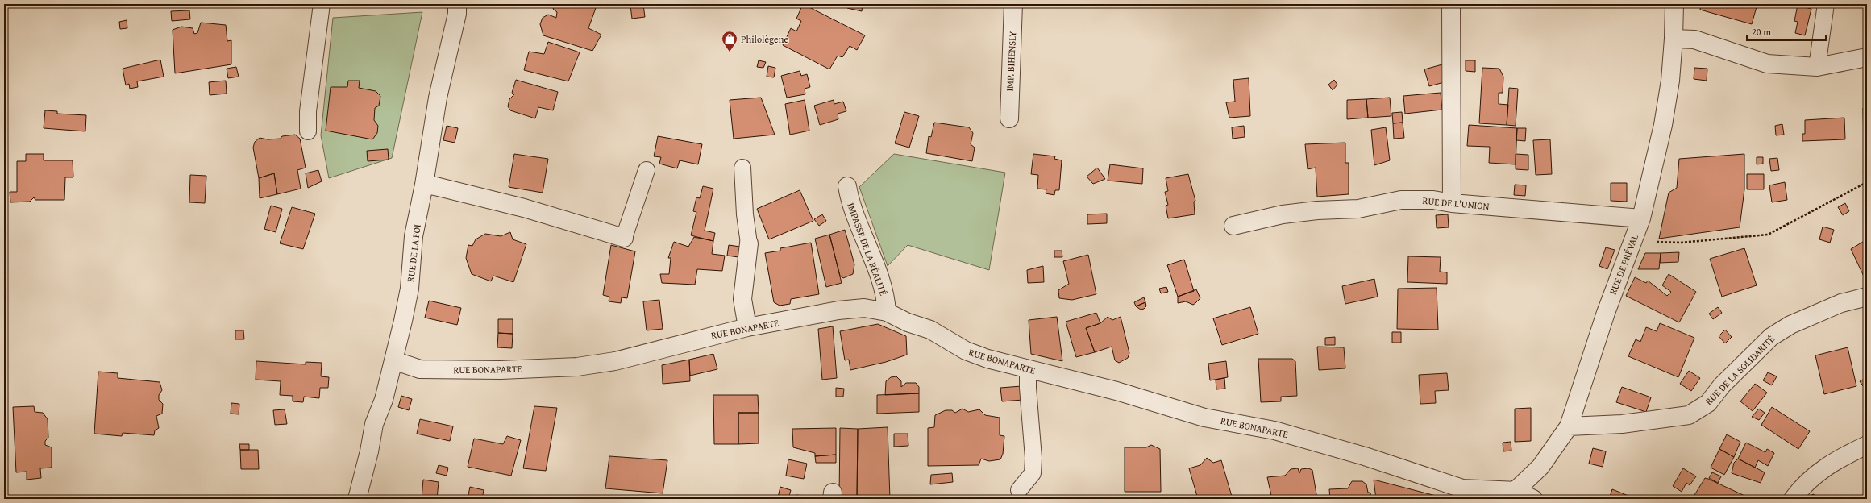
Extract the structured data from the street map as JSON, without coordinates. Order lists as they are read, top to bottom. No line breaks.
{"streets":{"street":["IMP. BIHENSLY","RUE DE L'UNION","IMPASSE DE LA RÉALITÉ","RUE DE LA FOI","RUE DE PRÉVAL","RUE BONAPARTE","RUE DE LA SOLIDARITÉ"]},"crossings":[["RUE DE L'UNION","RUE DE PRÉVAL"],["IMPASSE DE LA RÉALITÉ","RUE BONAPARTE"],["RUE DE LA FOI","RUE BONAPARTE"],["RUE DE PRÉVAL","RUE BONAPARTE"],["RUE DE PRÉVAL","RUE DE LA SOLIDARITÉ"]],"places":{"shop":["Philolègene"]},"scale_bar":"20 m"}
